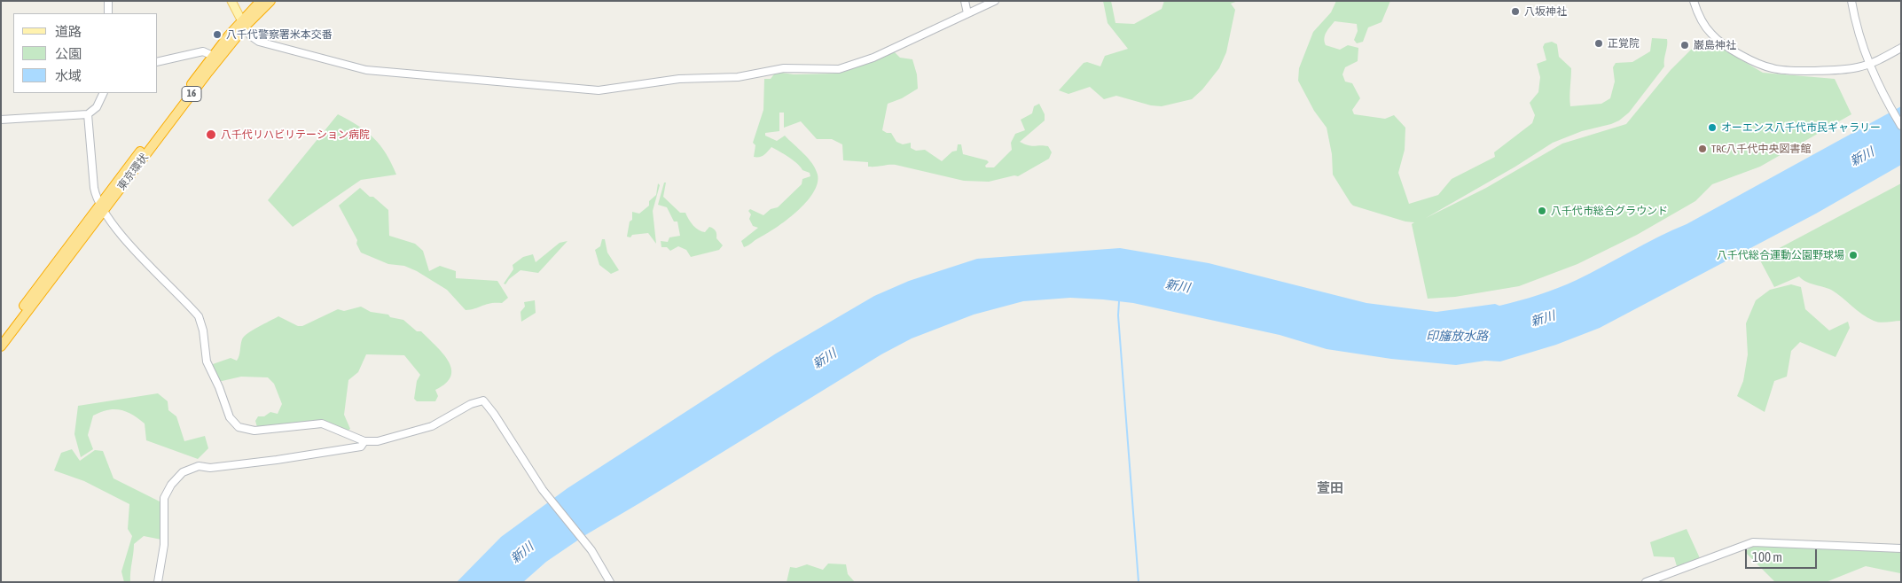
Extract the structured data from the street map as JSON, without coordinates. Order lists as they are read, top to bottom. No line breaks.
{"streets":{"highway":["16","東京環状"]},"districts":["萱田"],"water":["新川","印旛放水路"],"places":["八坂神社","八千代警察署米本交番","正覚院","巌島神社","オーエンス八千代市民ギャラリー","八千代リハビリテーション病院","TRC八千代中央図書館","八千代市総合グラウンド","八千代総合運動公園野球場"],"legend":["道路","公園","水域"],"scale_bar":"100 m"}
